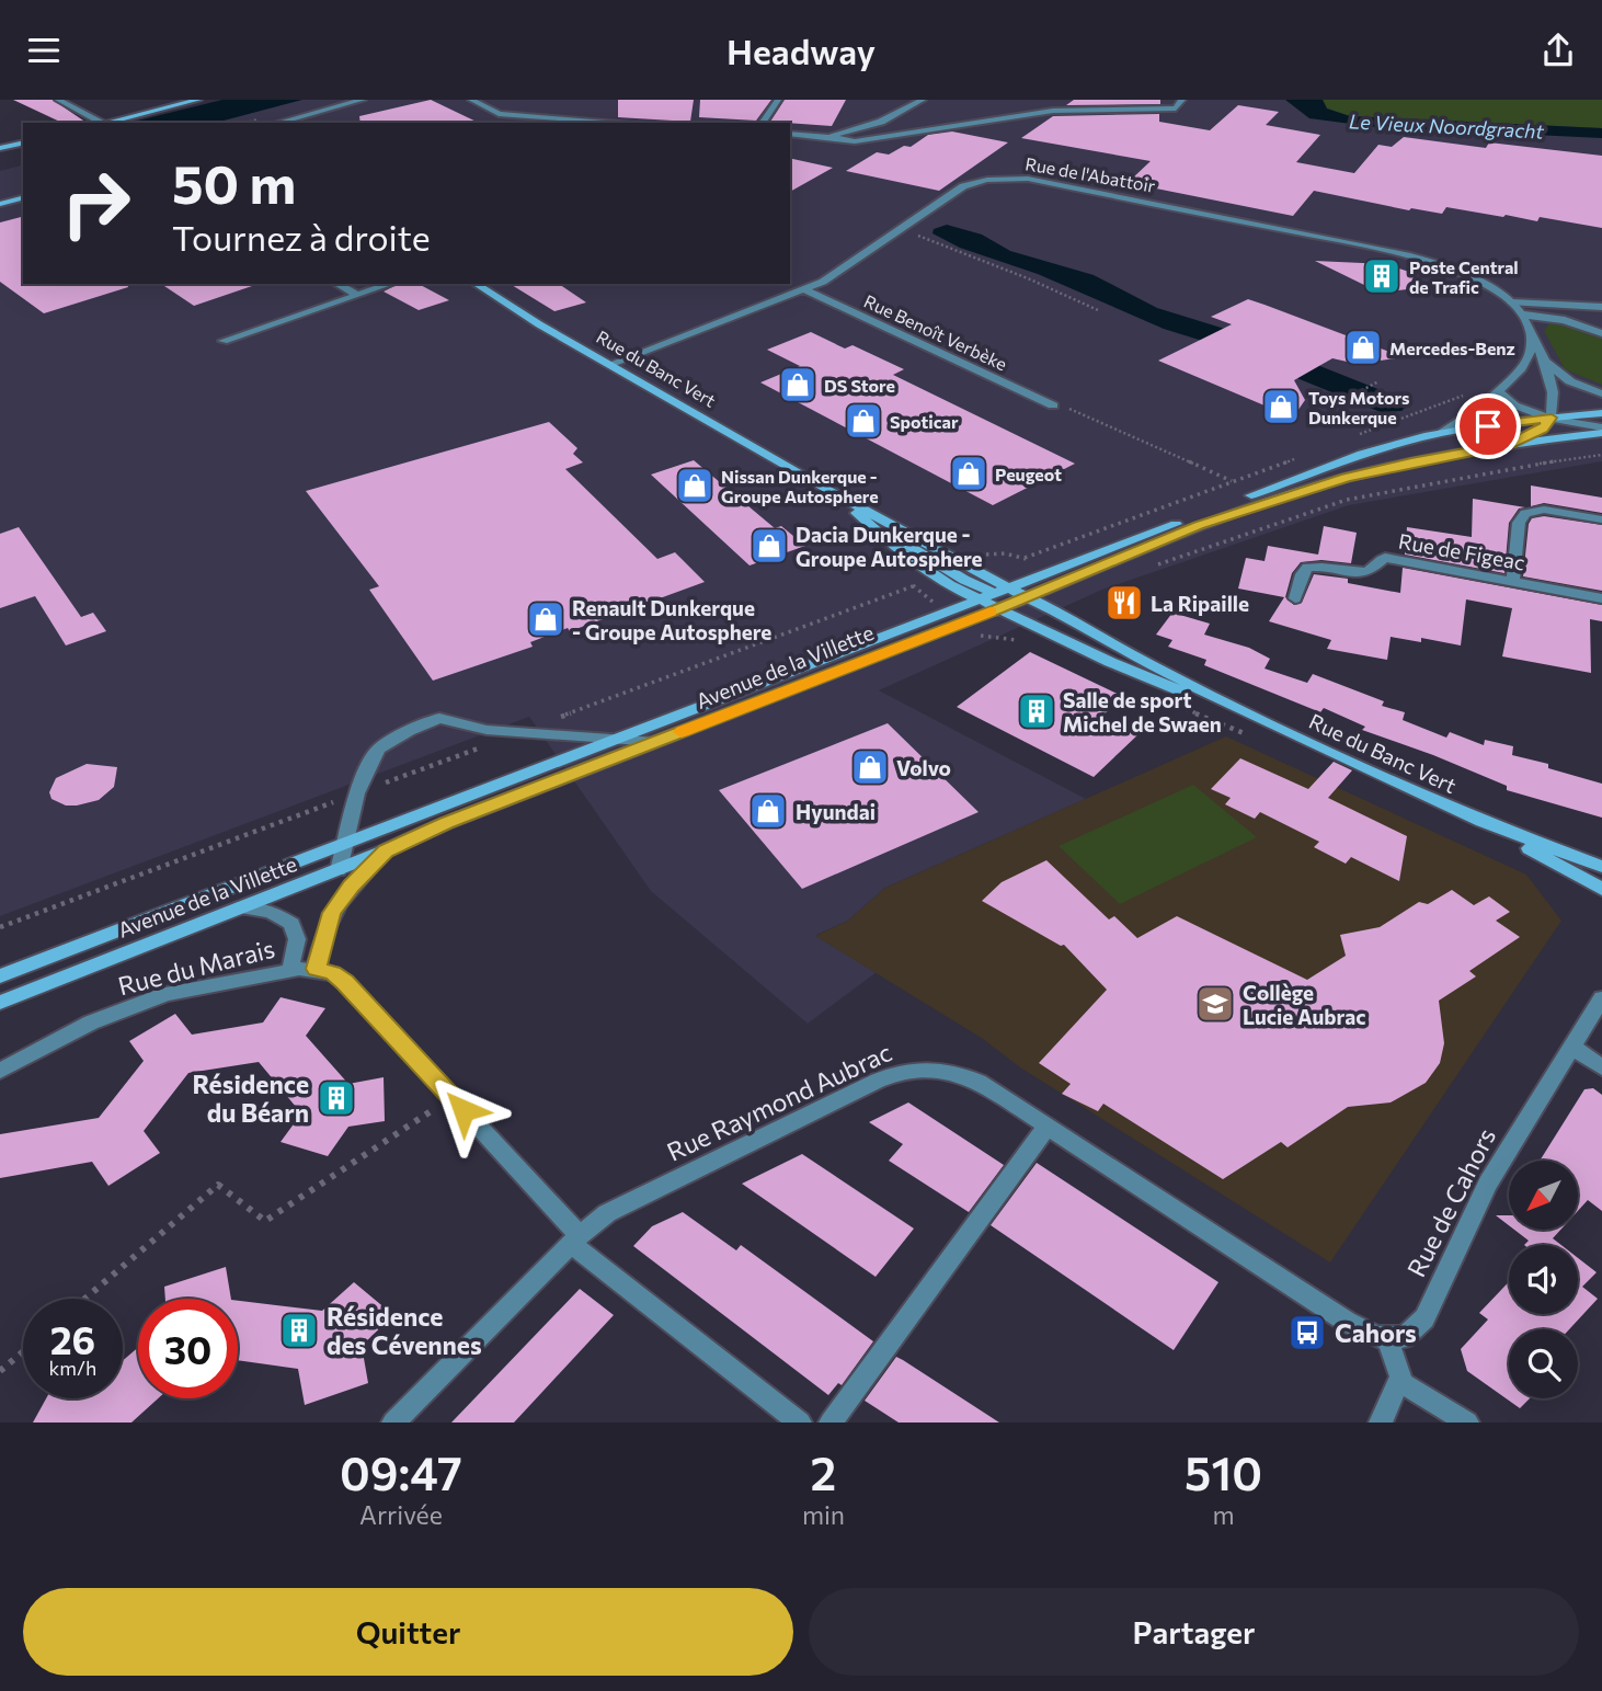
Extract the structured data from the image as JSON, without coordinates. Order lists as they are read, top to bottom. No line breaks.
{"streets":{"main road":["Rue du Banc Vert","Avenue de la Villette"],"street":["Rue de l'Abattoir","Rue Benoît Verbèke","Rue de Figeac","Rue du Marais","Rue Raymond Aubrac","Rue de Cahors"]},"crossings":[["Rue de l'Abattoir","Rue Benoît Verbèke"],["Rue de l'Abattoir","Rue du Banc Vert"],["Rue de l'Abattoir","Avenue de la Villette"],["Rue du Banc Vert","Avenue de la Villette"],["Rue du Marais","Rue Raymond Aubrac"],["Rue Raymond Aubrac","Rue de Cahors"]],"water":["Le Vieux Noordgracht"],"places":{"building":["Poste Central de Trafic","Salle de sport Michel de Swaen","Résidence du Béarn","Résidence des Cévennes"],"shop":["Mercedes-Benz","DS Store","Toys Motors Dunkerque","Spoticar","Peugeot","Nissan Dunkerque - Groupe Autosphere","Dacia Dunkerque - Groupe Autosphere","Renault Dunkerque - Groupe Autosphere","Volvo","Hyundai"],"restaurant":["La Ripaille"],"school or university":["Collège Lucie Aubrac"],"bus stop":["Cahors"]},"north":"bottom left","page":{"header":"Headway","turn":["50 m","Tournez à droite"],"speed":"26 km/h","limit":"30","eta":["09:47","Arrivée","2","min","510","m"],"buttons":["Quitter","Partager"]}}
